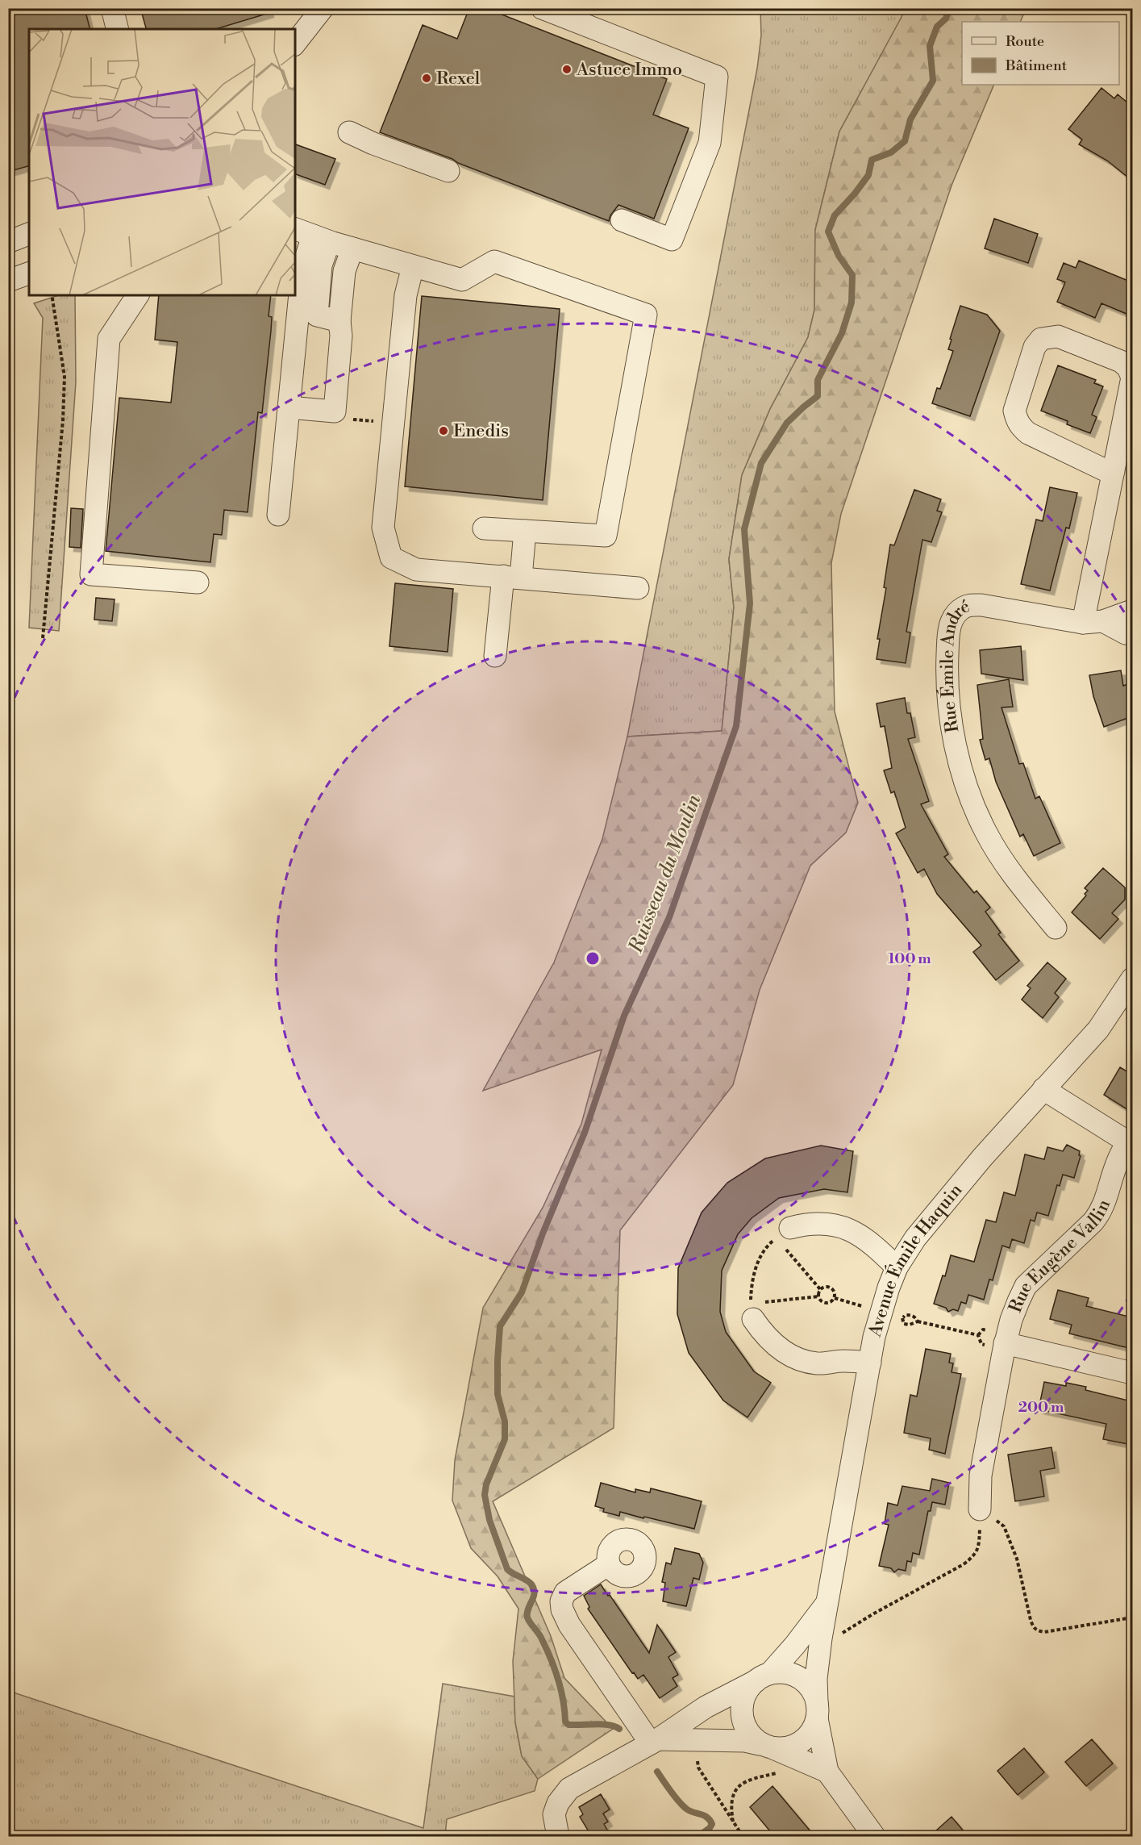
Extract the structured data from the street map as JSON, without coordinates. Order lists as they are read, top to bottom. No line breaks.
{"streets":{"street":["Rue Émile André","Rue Eugène Vallin","Avenue Émile Haquin"]},"water":["Ruisseau du Moulin"],"places":["Astuce Immo","Rexel","Enedis"],"legend":["Route","Bâtiment"],"rings":["100 m","200 m"]}
